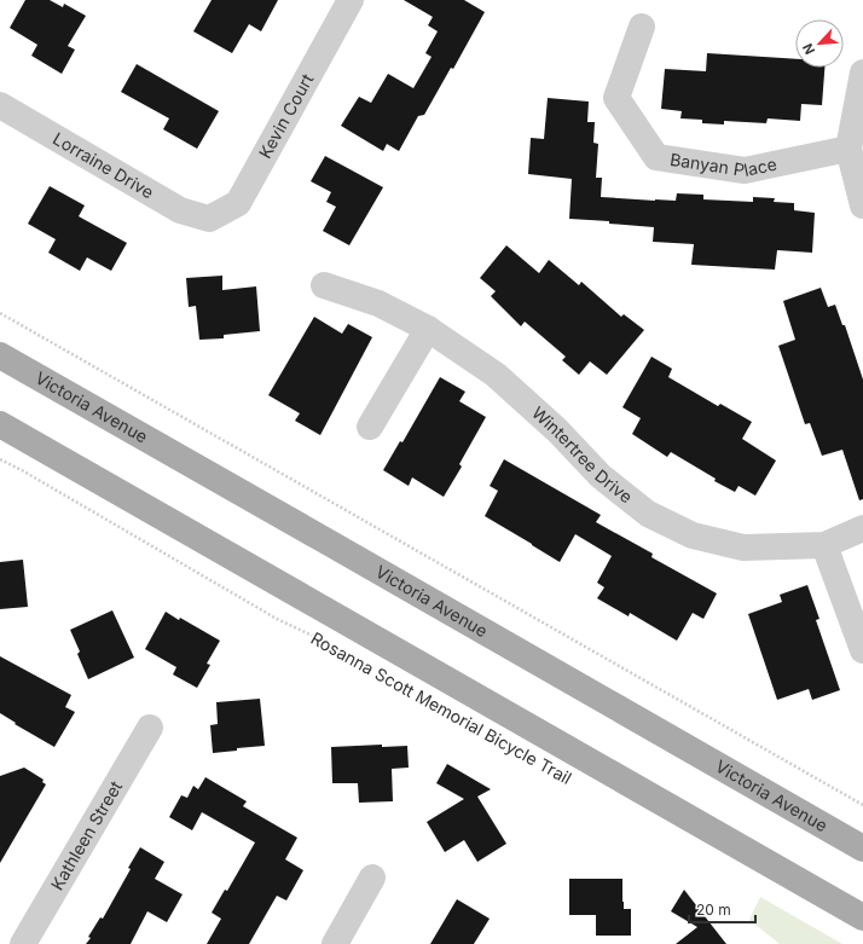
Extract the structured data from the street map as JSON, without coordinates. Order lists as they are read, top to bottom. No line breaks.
{"streets":{"main road":["Victoria Avenue"],"street":["Kevin Court","Banyan Place","Lorraine Drive","Wintertree Drive","Kathleen Street"],"path":["Rosanna Scott Memorial Bicycle Trail"]},"crossings":[["Kevin Court","Lorraine Drive"]],"scale_bar":"20 m","north":"bottom left"}
